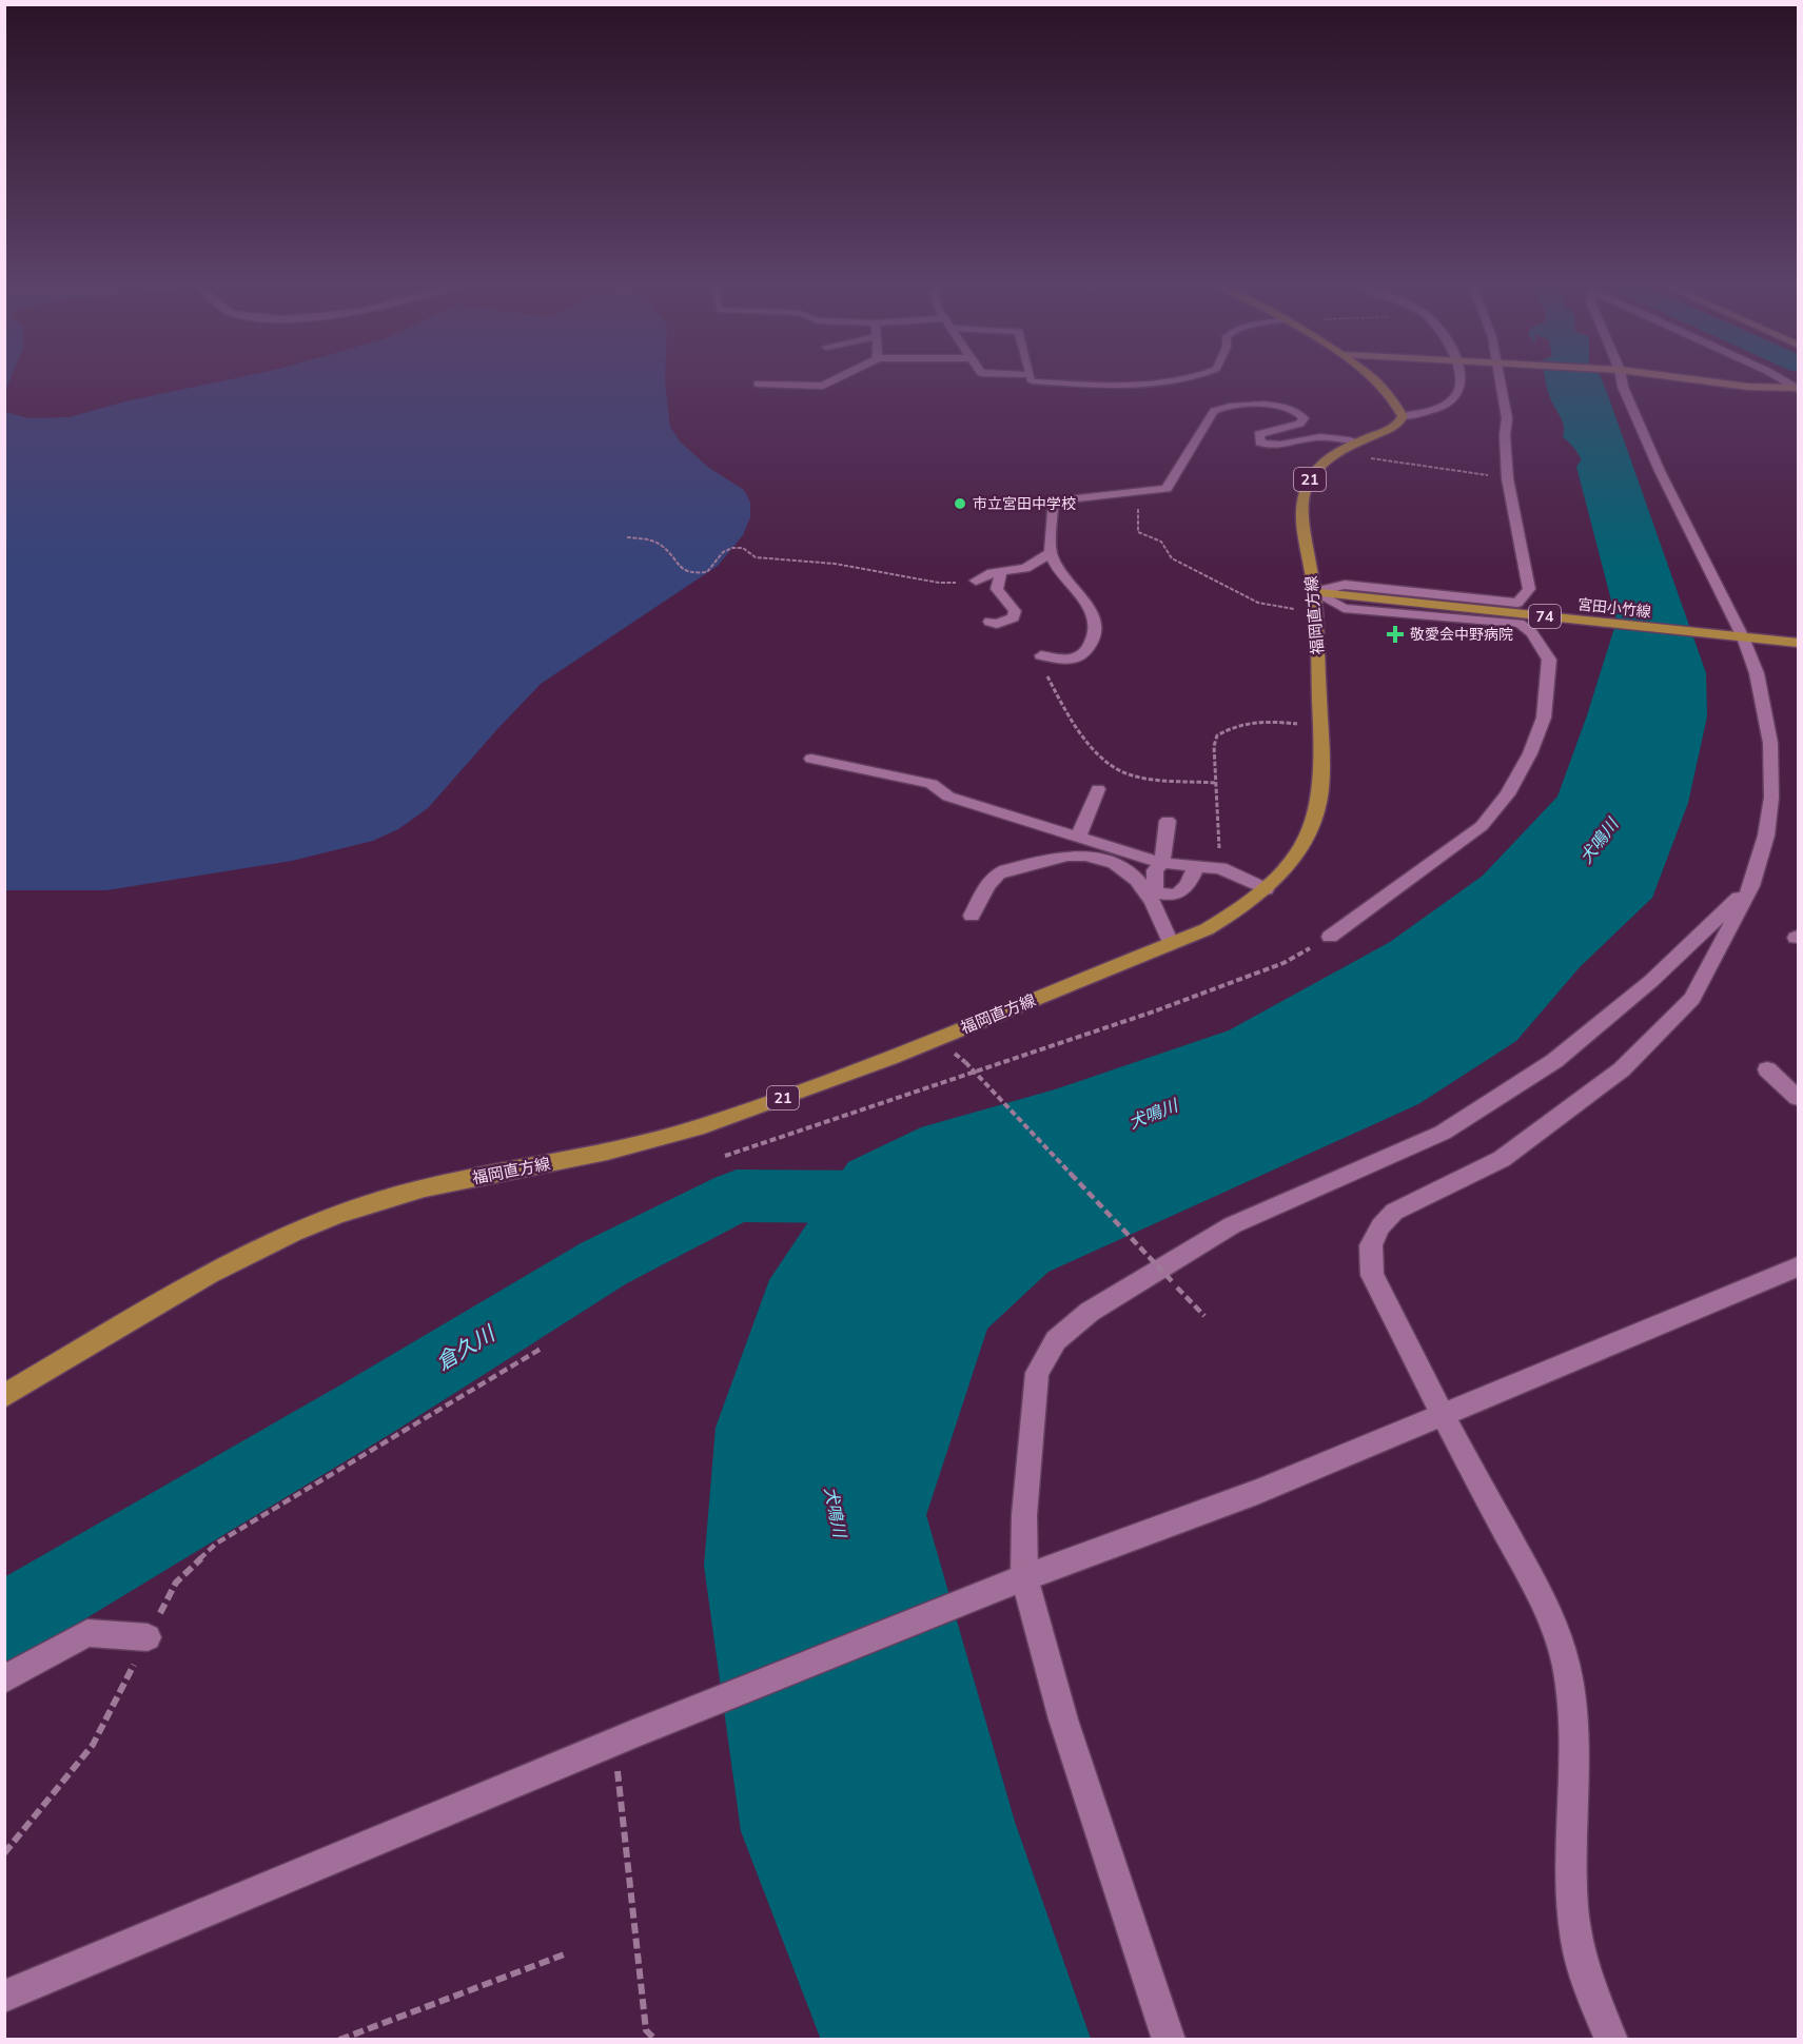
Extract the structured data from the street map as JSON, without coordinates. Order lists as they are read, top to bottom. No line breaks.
{"streets":{"main road":["21","宮田小竹線","福岡直方線","74"]},"crossings":[["宮田小竹線","福岡直方線"]],"water":["犬鳴川","倉久川"],"places":{"other":["市立宮田中学校"],"health":["敬愛会中野病院"]}}
